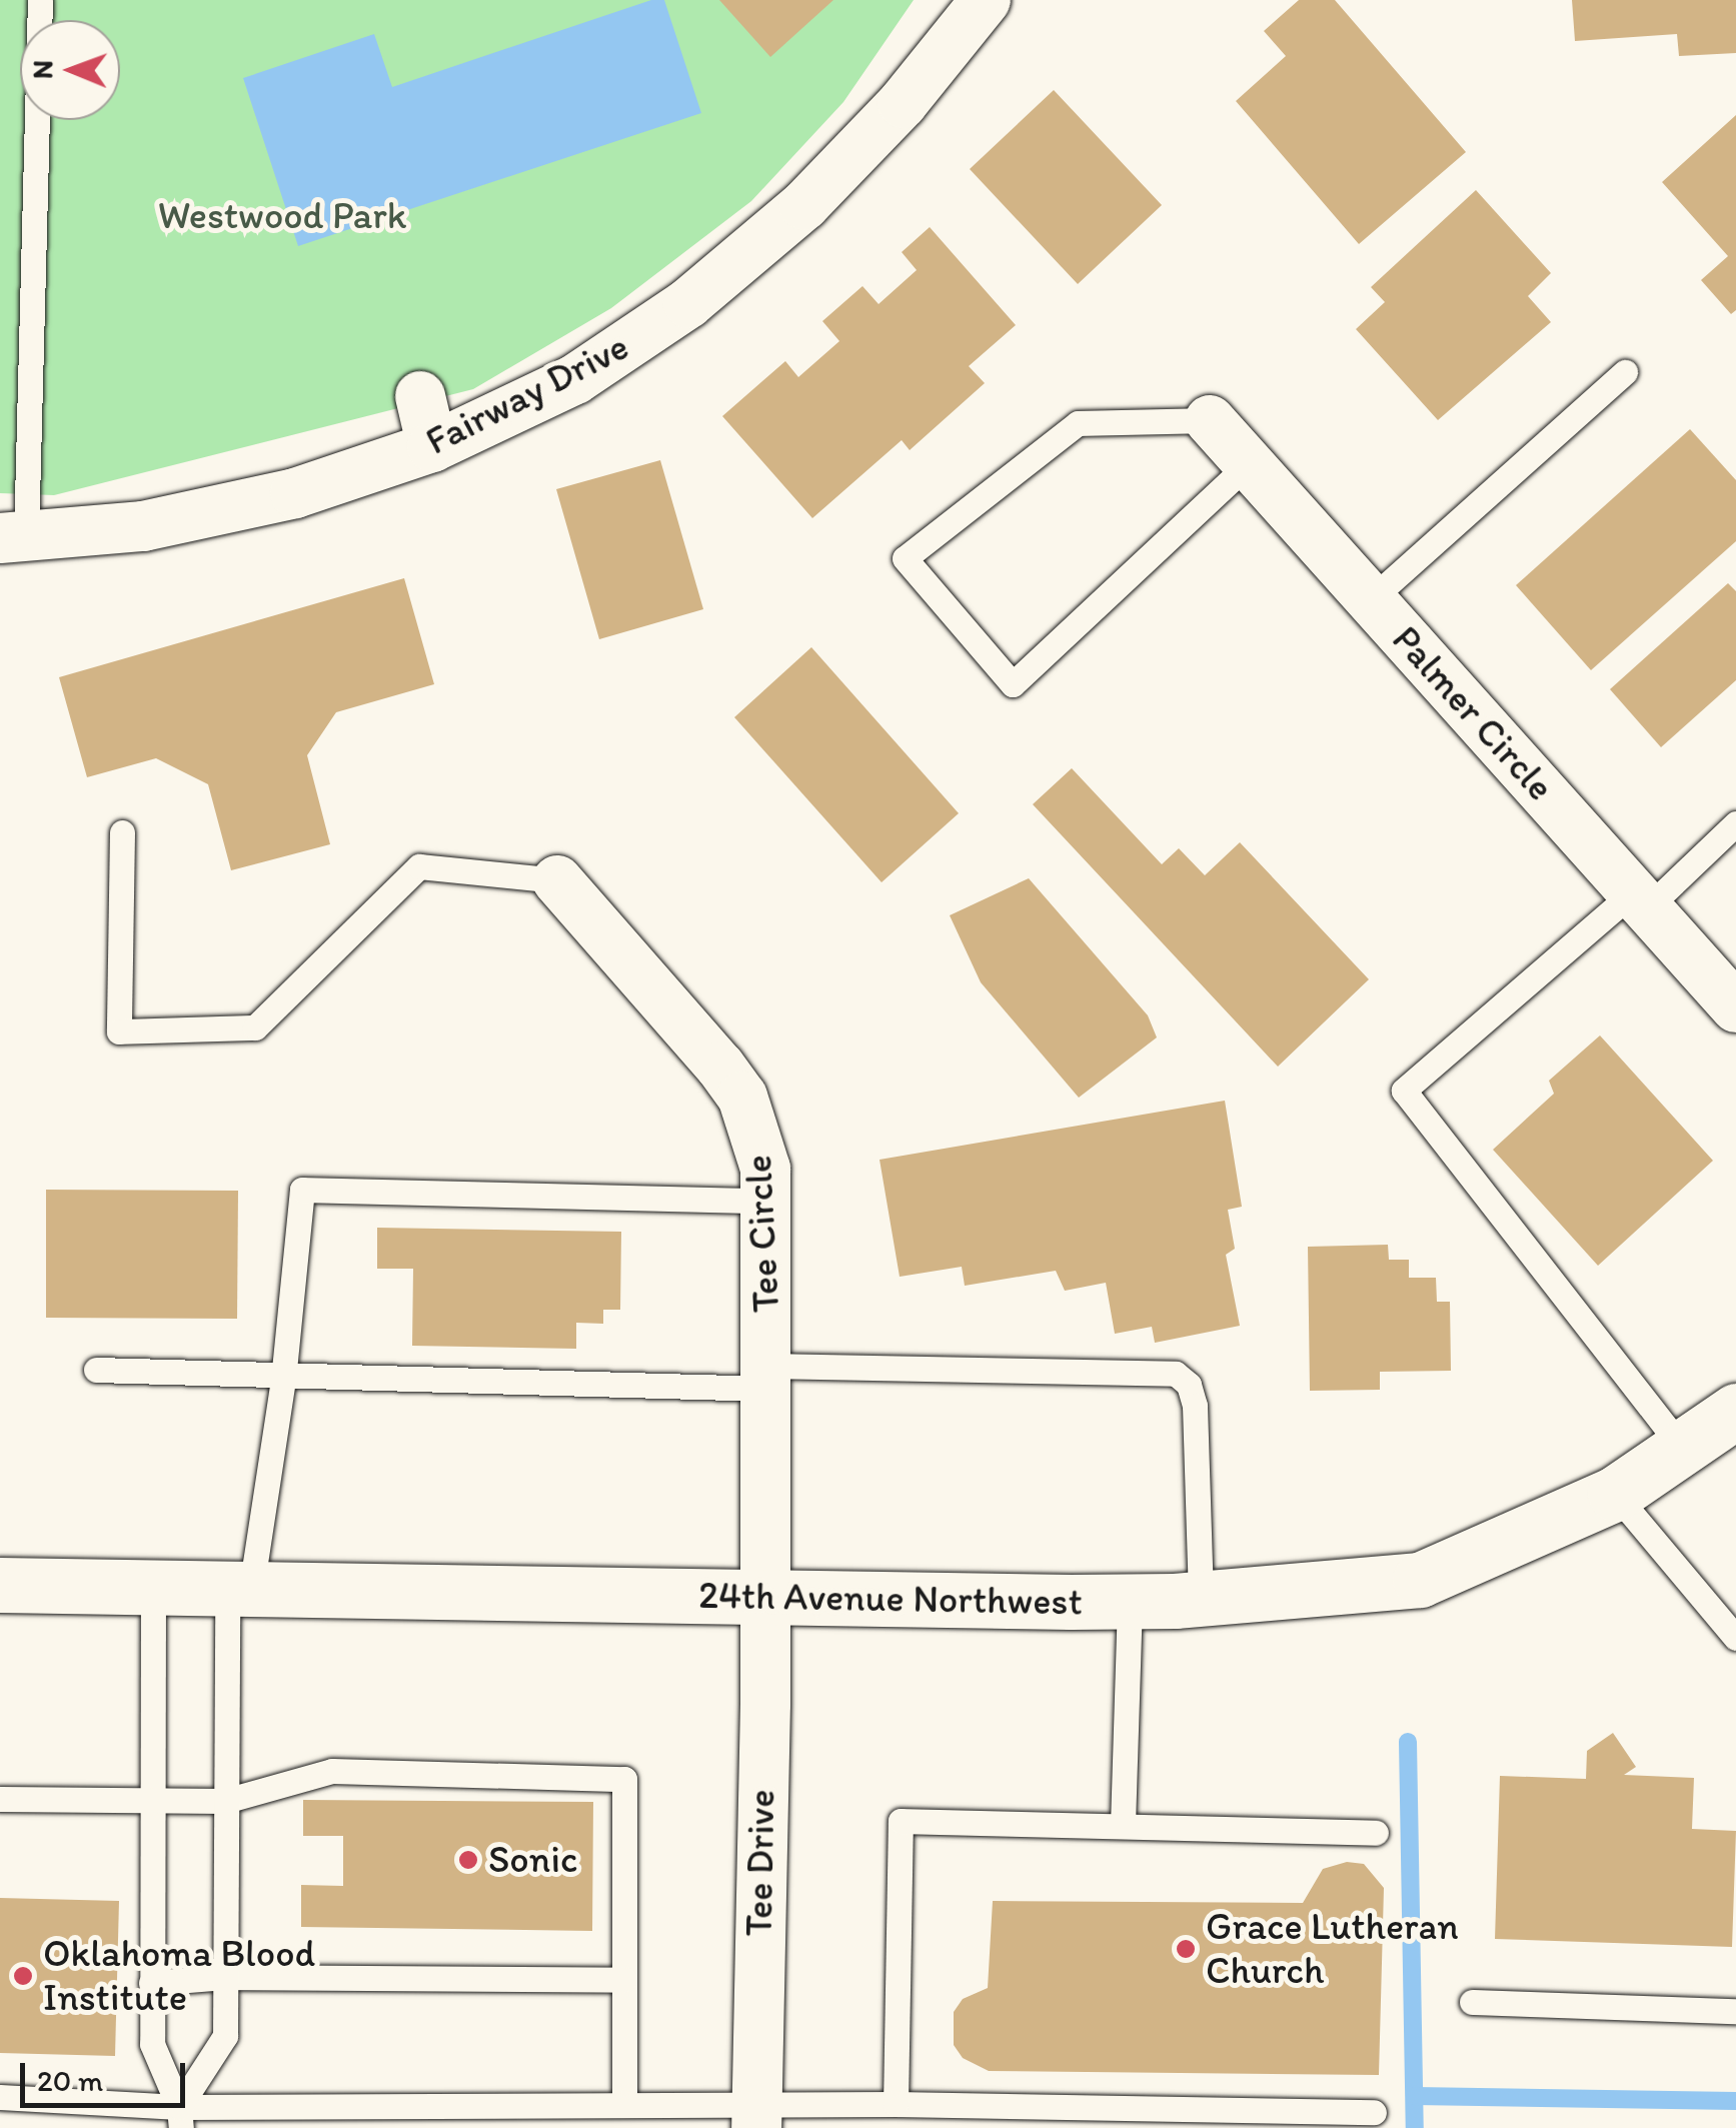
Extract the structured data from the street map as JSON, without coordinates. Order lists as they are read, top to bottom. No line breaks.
{"streets":{"main road":["24th Avenue Northwest"],"street":["Fairway Drive","Palmer Circle","Tee Circle","Tee Drive"]},"crossings":[["Tee Circle","24th Avenue Northwest"],["Tee Circle","Tee Drive"],["24th Avenue Northwest","Tee Drive"]],"parks":["Westwood Park"],"places":["Sonic","Grace Lutheran Church","Oklahoma Blood Institute"],"scale_bar":"20 m","north":"left"}
